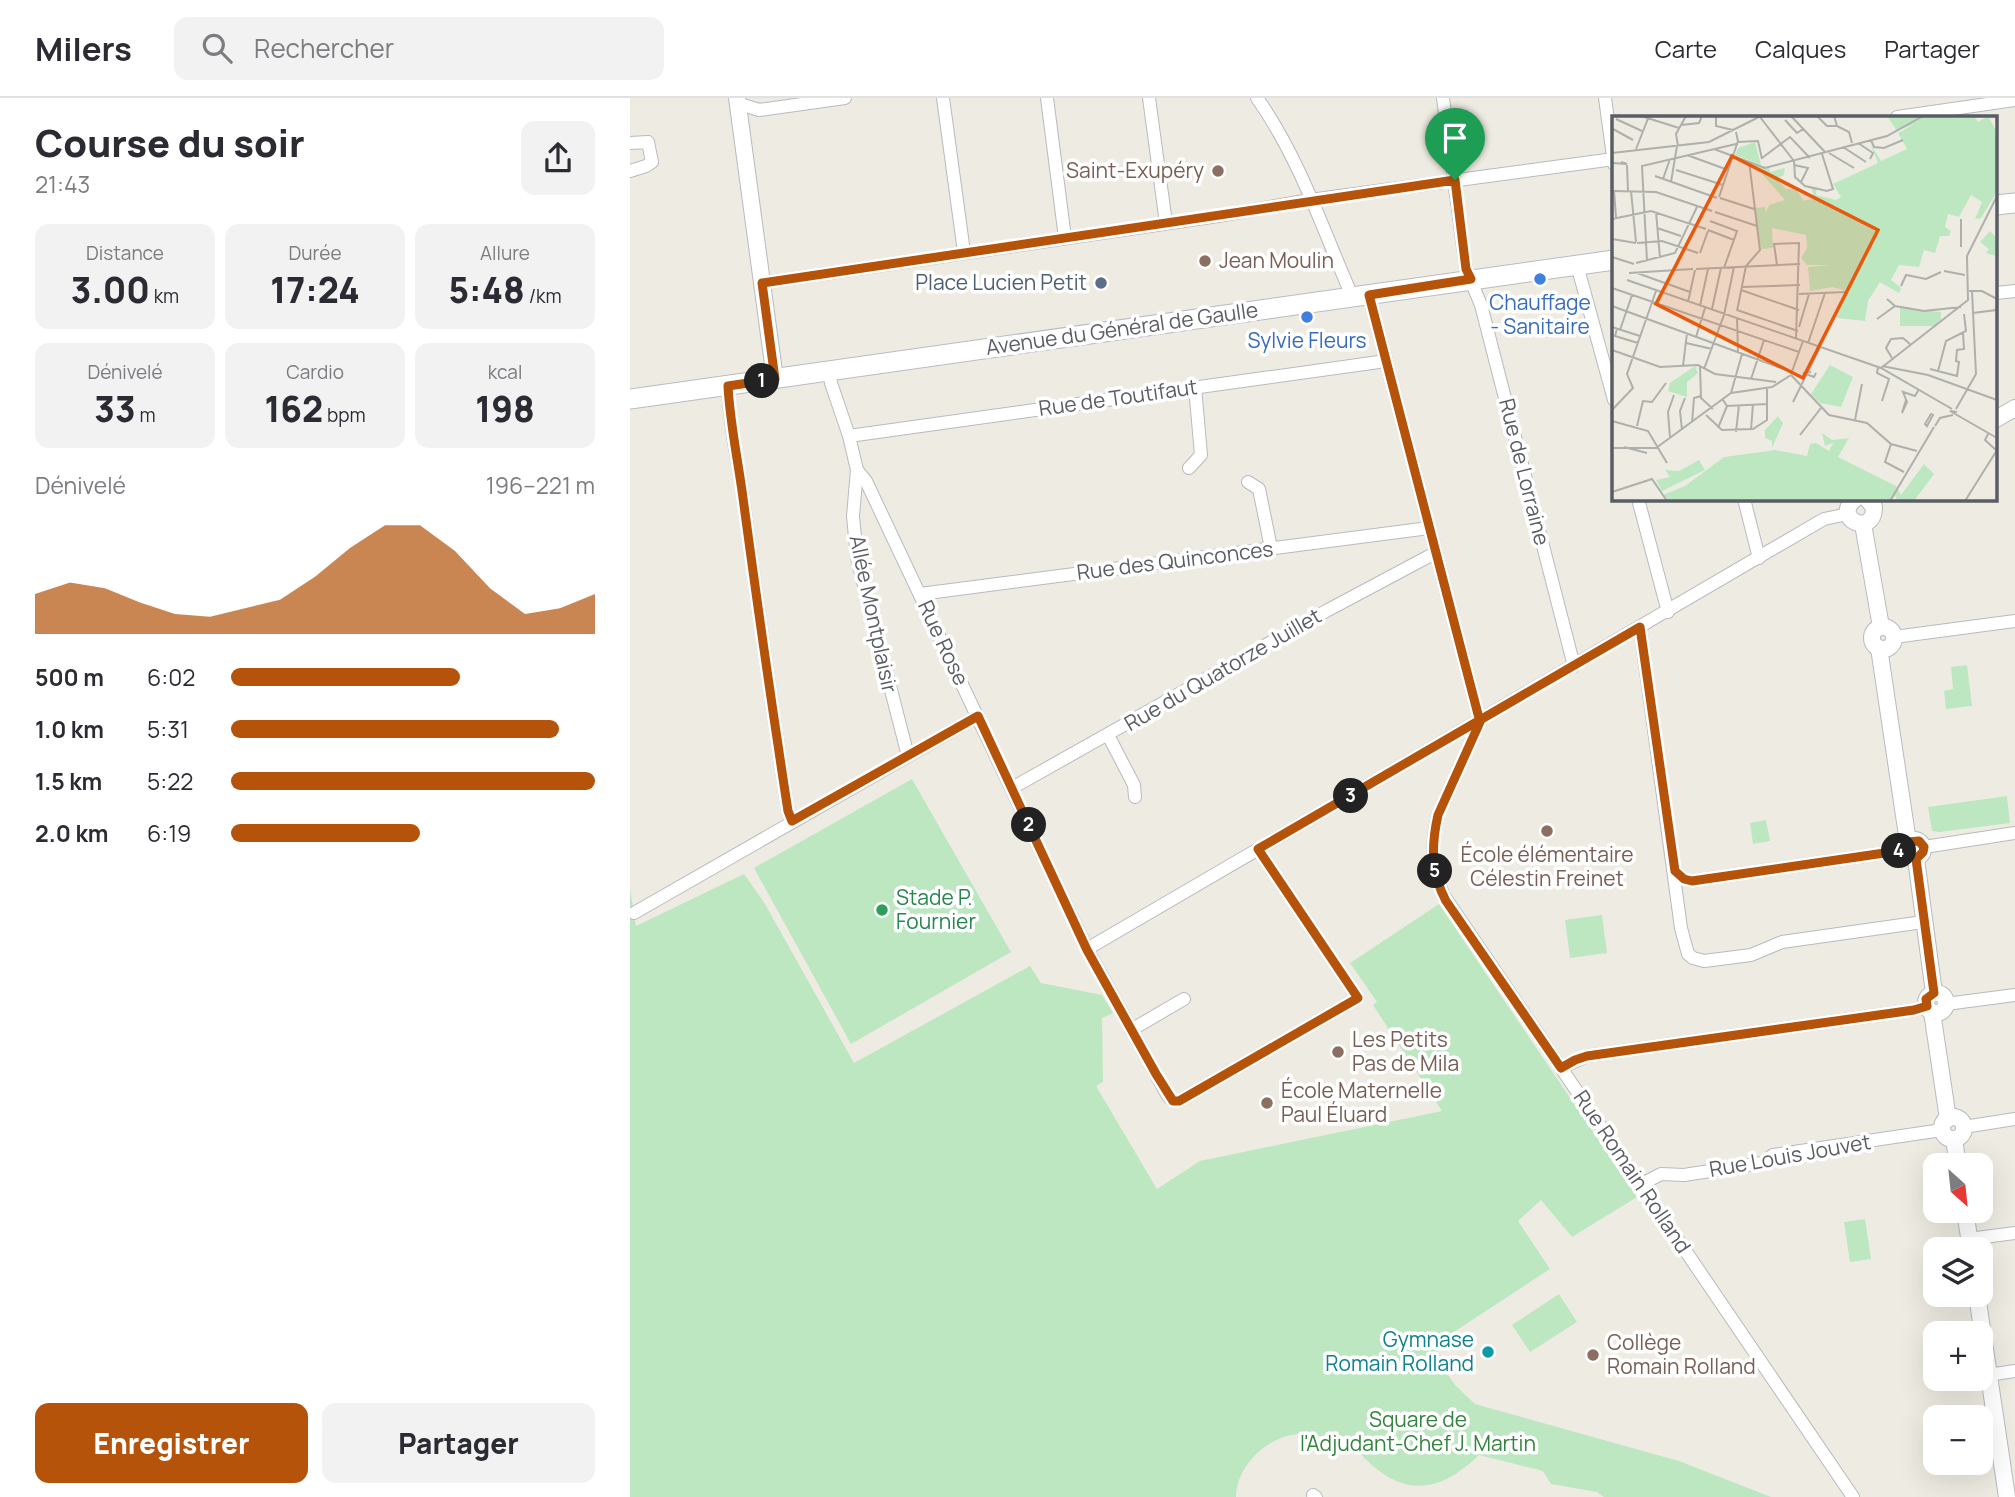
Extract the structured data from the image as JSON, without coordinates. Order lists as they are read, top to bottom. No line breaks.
{"streets":{"main road":["Avenue du Général de Gaulle"],"street":["Rue de Toutifaut","Rue de Lorraine","Rue des Quinconces","Allée Montplaisir","Rue Rose","Rue du Quatorze Juillet","Rue Louis Jouvet","Rue Romain Rolland"]},"crossings":[["Avenue du Général de Gaulle","Rue de Lorraine"],["Avenue du Général de Gaulle","Rue Rose"],["Rue de Toutifaut","Rue Rose"],["Rue des Quinconces","Rue Rose"],["Allée Montplaisir","Rue Rose"],["Rue Rose","Rue du Quatorze Juillet"],["Rue Louis Jouvet","Rue Romain Rolland"]],"parks":["Square de l'Adjudant-Chef J. Martin"],"places":["Saint-Exupéry","Jean Moulin","Chauffage - Sanitaire","Place Lucien Petit","Sylvie Fleurs","École élémentaire Célestin Freinet","Stade P. Fournier","Les Petits Pas de Mila","École Maternelle Paul Éluard","Gymnase Romain Rolland","Collège Romain Rolland"],"north":"bottom right","page":{"header":"Milers","search":"Rechercher","nav":["Carte","Calques","Partager"],"heading":["Course du soir","21:43"],"stats":[["Distance","3.00 km"],["Durée","17:24"],["Allure","5:48 /km"],["Dénivelé","33 m"],["Cardio","162 bpm"],["kcal","198"]],"pins":["1","3","2","4","5"],"chart":["Dénivelé","196–221 m"],"list":[{"name":"500 m","note":"6:02"},{"name":"1.0 km","note":"5:31"},{"name":"1.5 km","note":"5:22"},{"name":"2.0 km","note":"6:19"}],"map_buttons":["+","−"],"buttons":["Enregistrer","Partager"]}}
